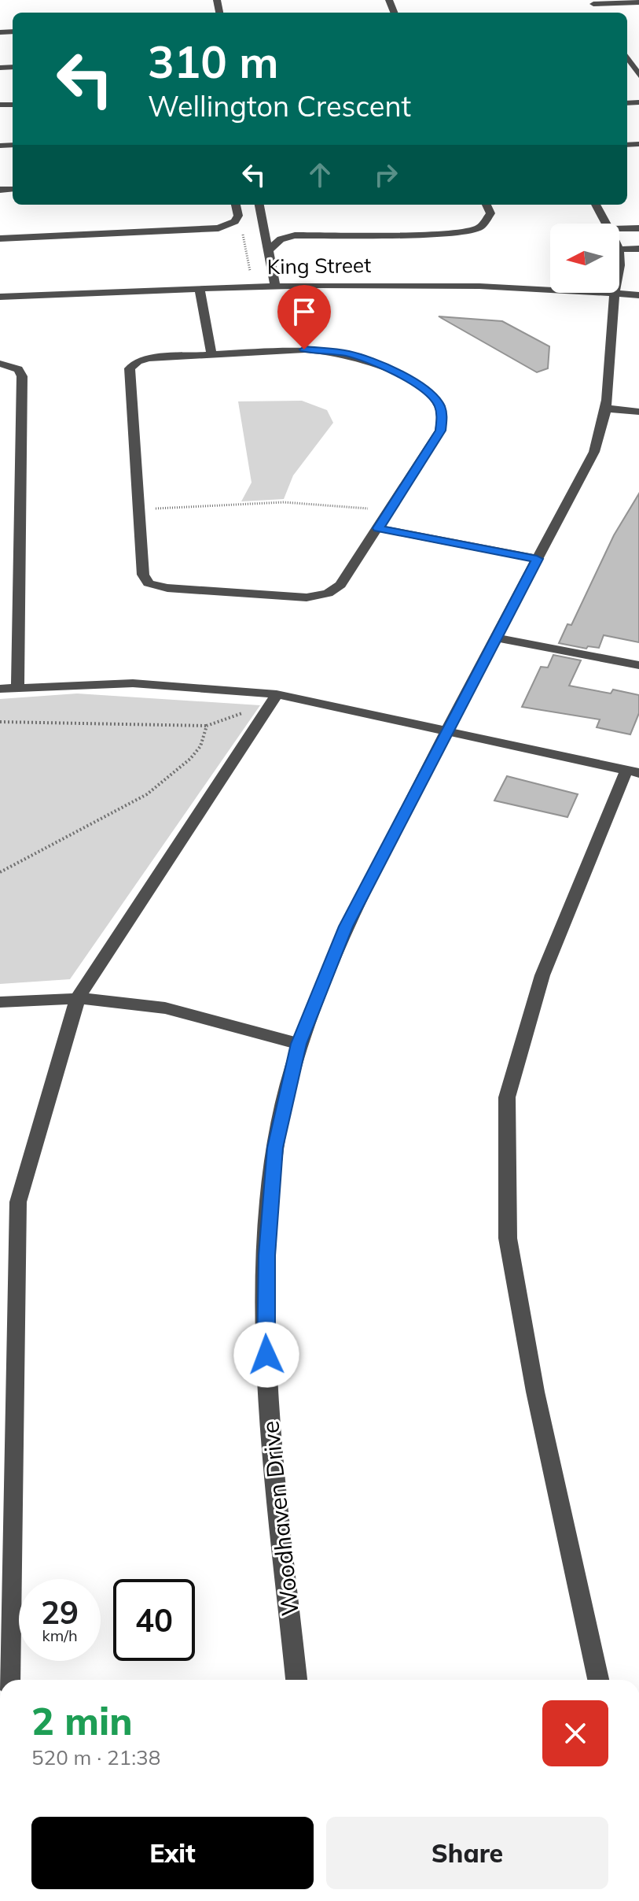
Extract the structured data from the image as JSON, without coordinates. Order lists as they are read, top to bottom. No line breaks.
{"streets":{"street":["King Street","Woodhaven Drive"]},"crossings":[["King Street","Woodhaven Drive"]],"north":"left","page":{"turn":["310 m","Wellington Crescent"],"speed":"29 km/h","limit":"40","heading":["2 min","520 m · 21:38"],"buttons":["Exit","Share"]}}
